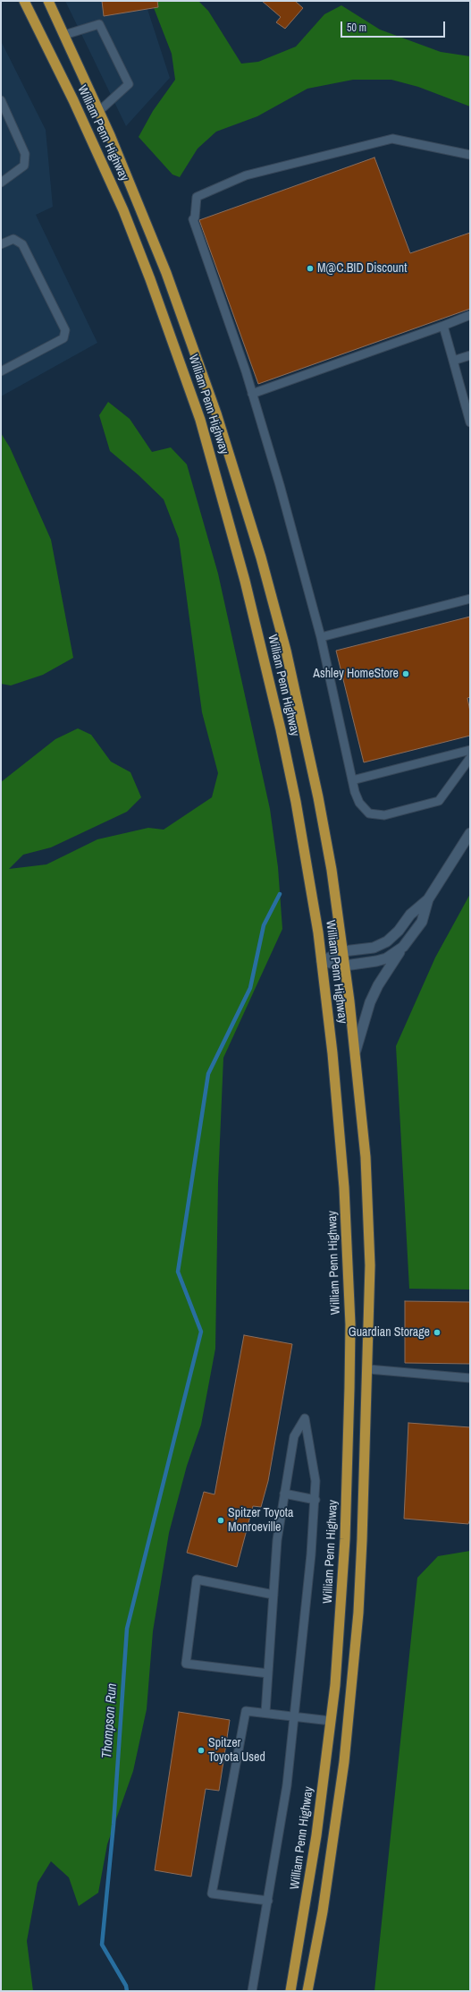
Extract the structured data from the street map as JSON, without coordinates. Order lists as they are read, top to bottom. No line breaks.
{"streets":{"highway":["William Penn Highway"]},"water":["Thompson Run"],"places":["M@C.BID Discount","Ashley HomeStore","Guardian Storage","Spitzer Toyota Monroeville","Spitzer Toyota Used"],"scale_bar":"50 m"}
